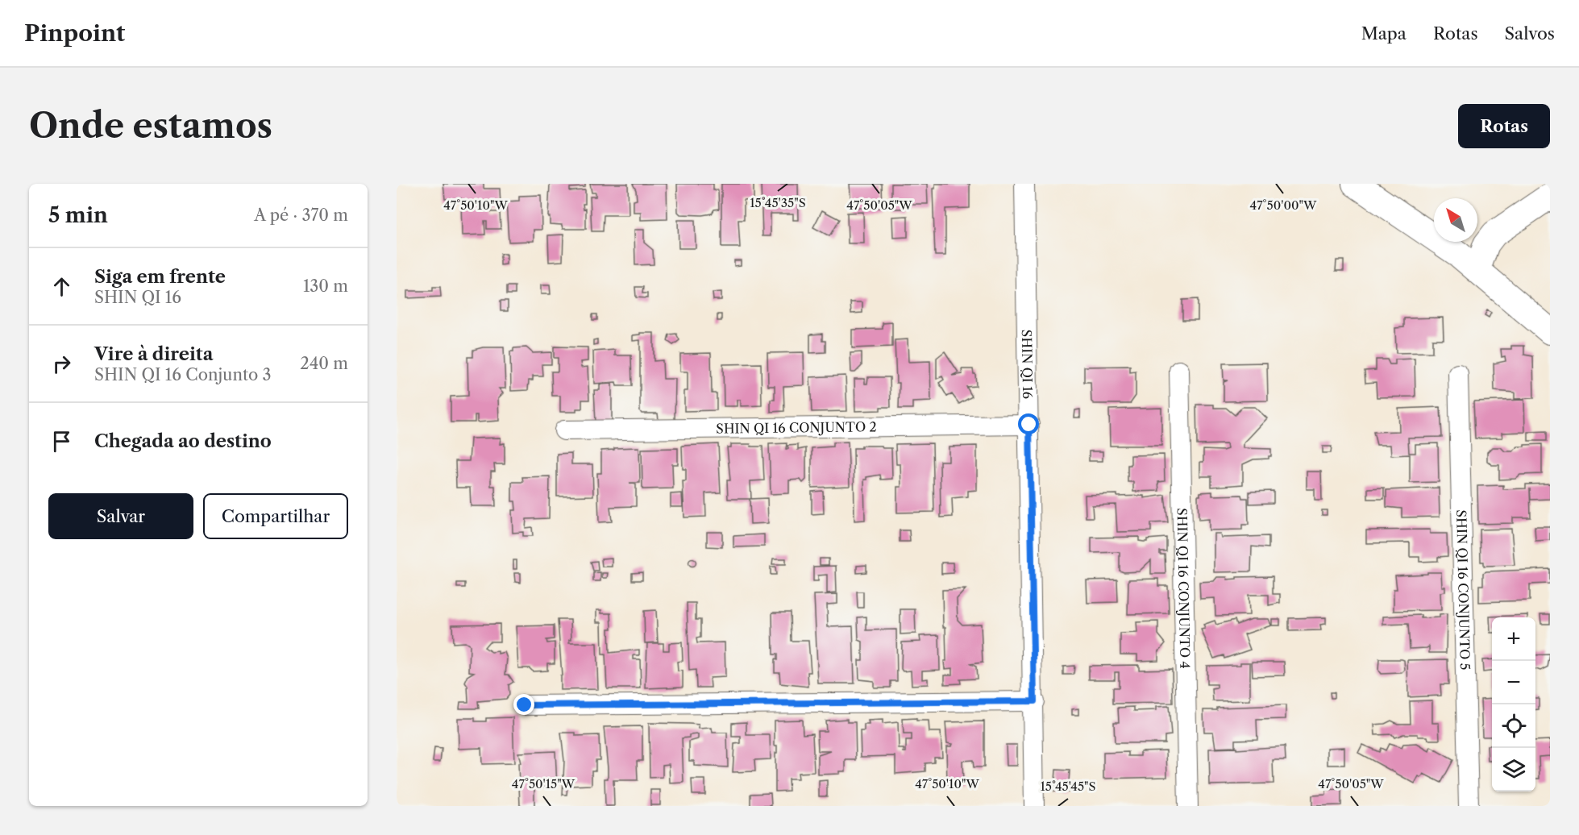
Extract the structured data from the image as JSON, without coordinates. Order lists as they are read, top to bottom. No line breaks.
{"streets":{"street":["SHIN QI 16","SHIN QI 16 CONJUNTO 2","SHIN QI 16 CONJUNTO 4","SHIN QI 16 CONJUNTO 5"]},"crossings":[["SHIN QI 16","SHIN QI 16 CONJUNTO 2"]],"north":"top left","page":{"header":"Pinpoint","nav":["Mapa","Rotas","Salvos"],"buttons":["Rotas",["Salvar","Compartilhar"]],"title":"Onde estamos","heading":["5 min","A pé · 370 m"],"list":[["Siga em frente","SHIN QI 16","130 m"],["Vire à direita","SHIN QI 16 Conjunto 3","240 m"],"Chegada ao destino"],"map_buttons":["+","−"]},"coordinates":["15°45'35\"S","47°50'10\"W","47°50'05\"W","47°50'00\"W","47°50'15\"W","15°45'45\"S"]}
